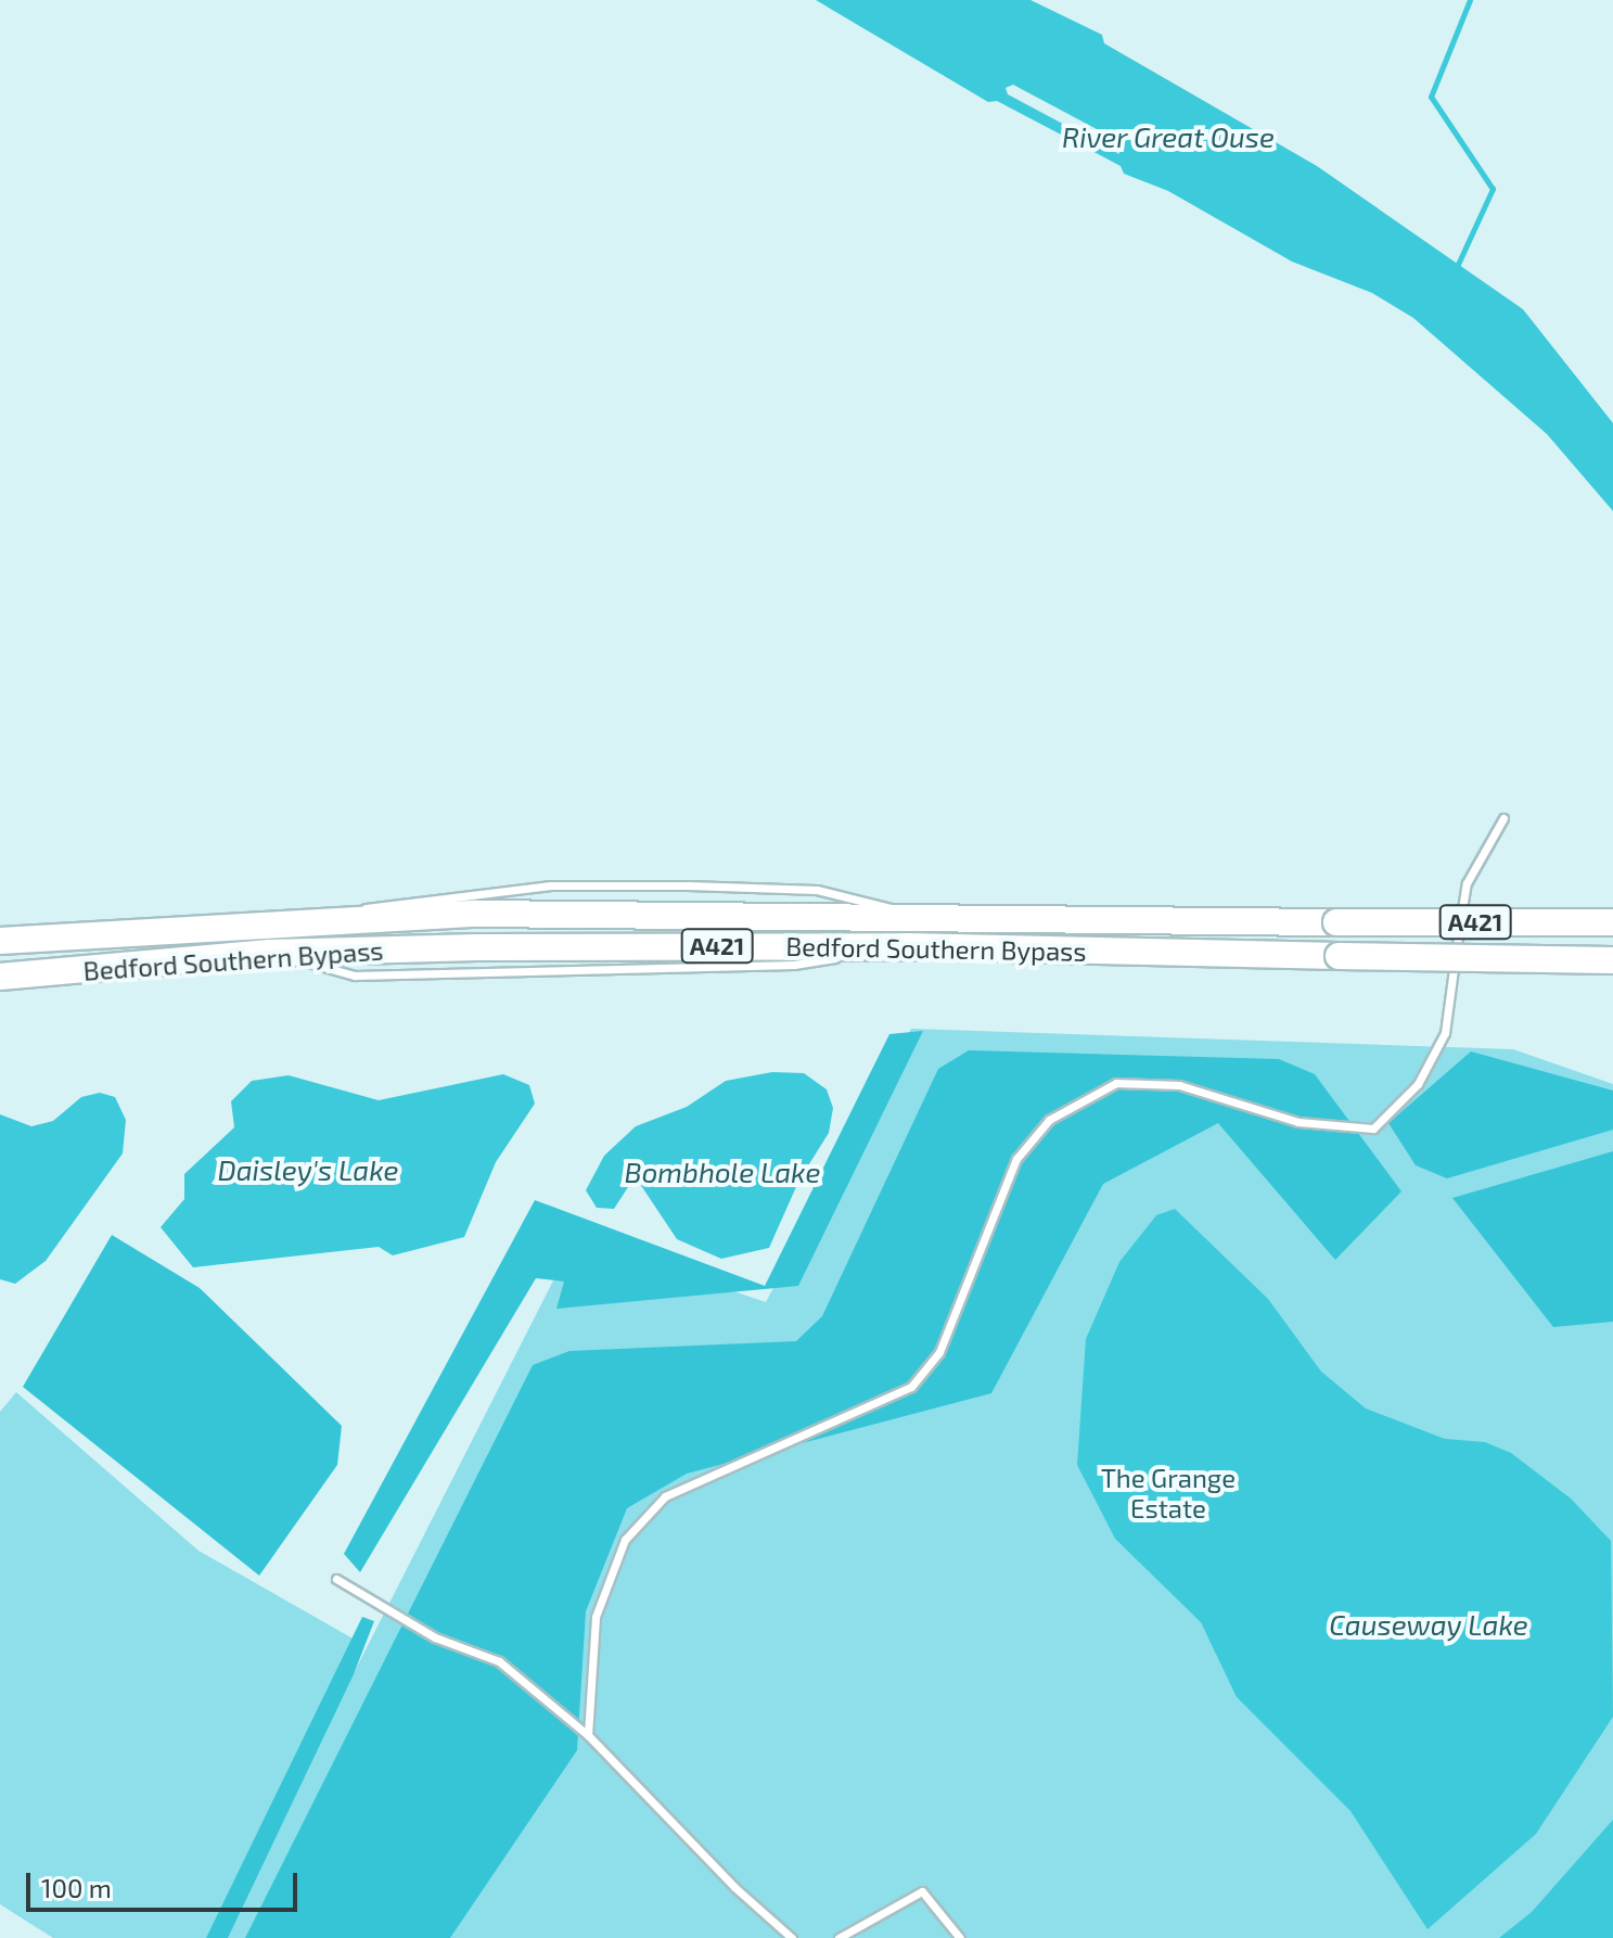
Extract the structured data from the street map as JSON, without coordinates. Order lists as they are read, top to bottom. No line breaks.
{"streets":{"highway":["A421","Bedford Southern Bypass"]},"water":["River Great Ouse","Daisley's Lake","Bombhole Lake","Causeway Lake"],"parks":["The Grange Estate"],"scale_bar":"100 m"}
